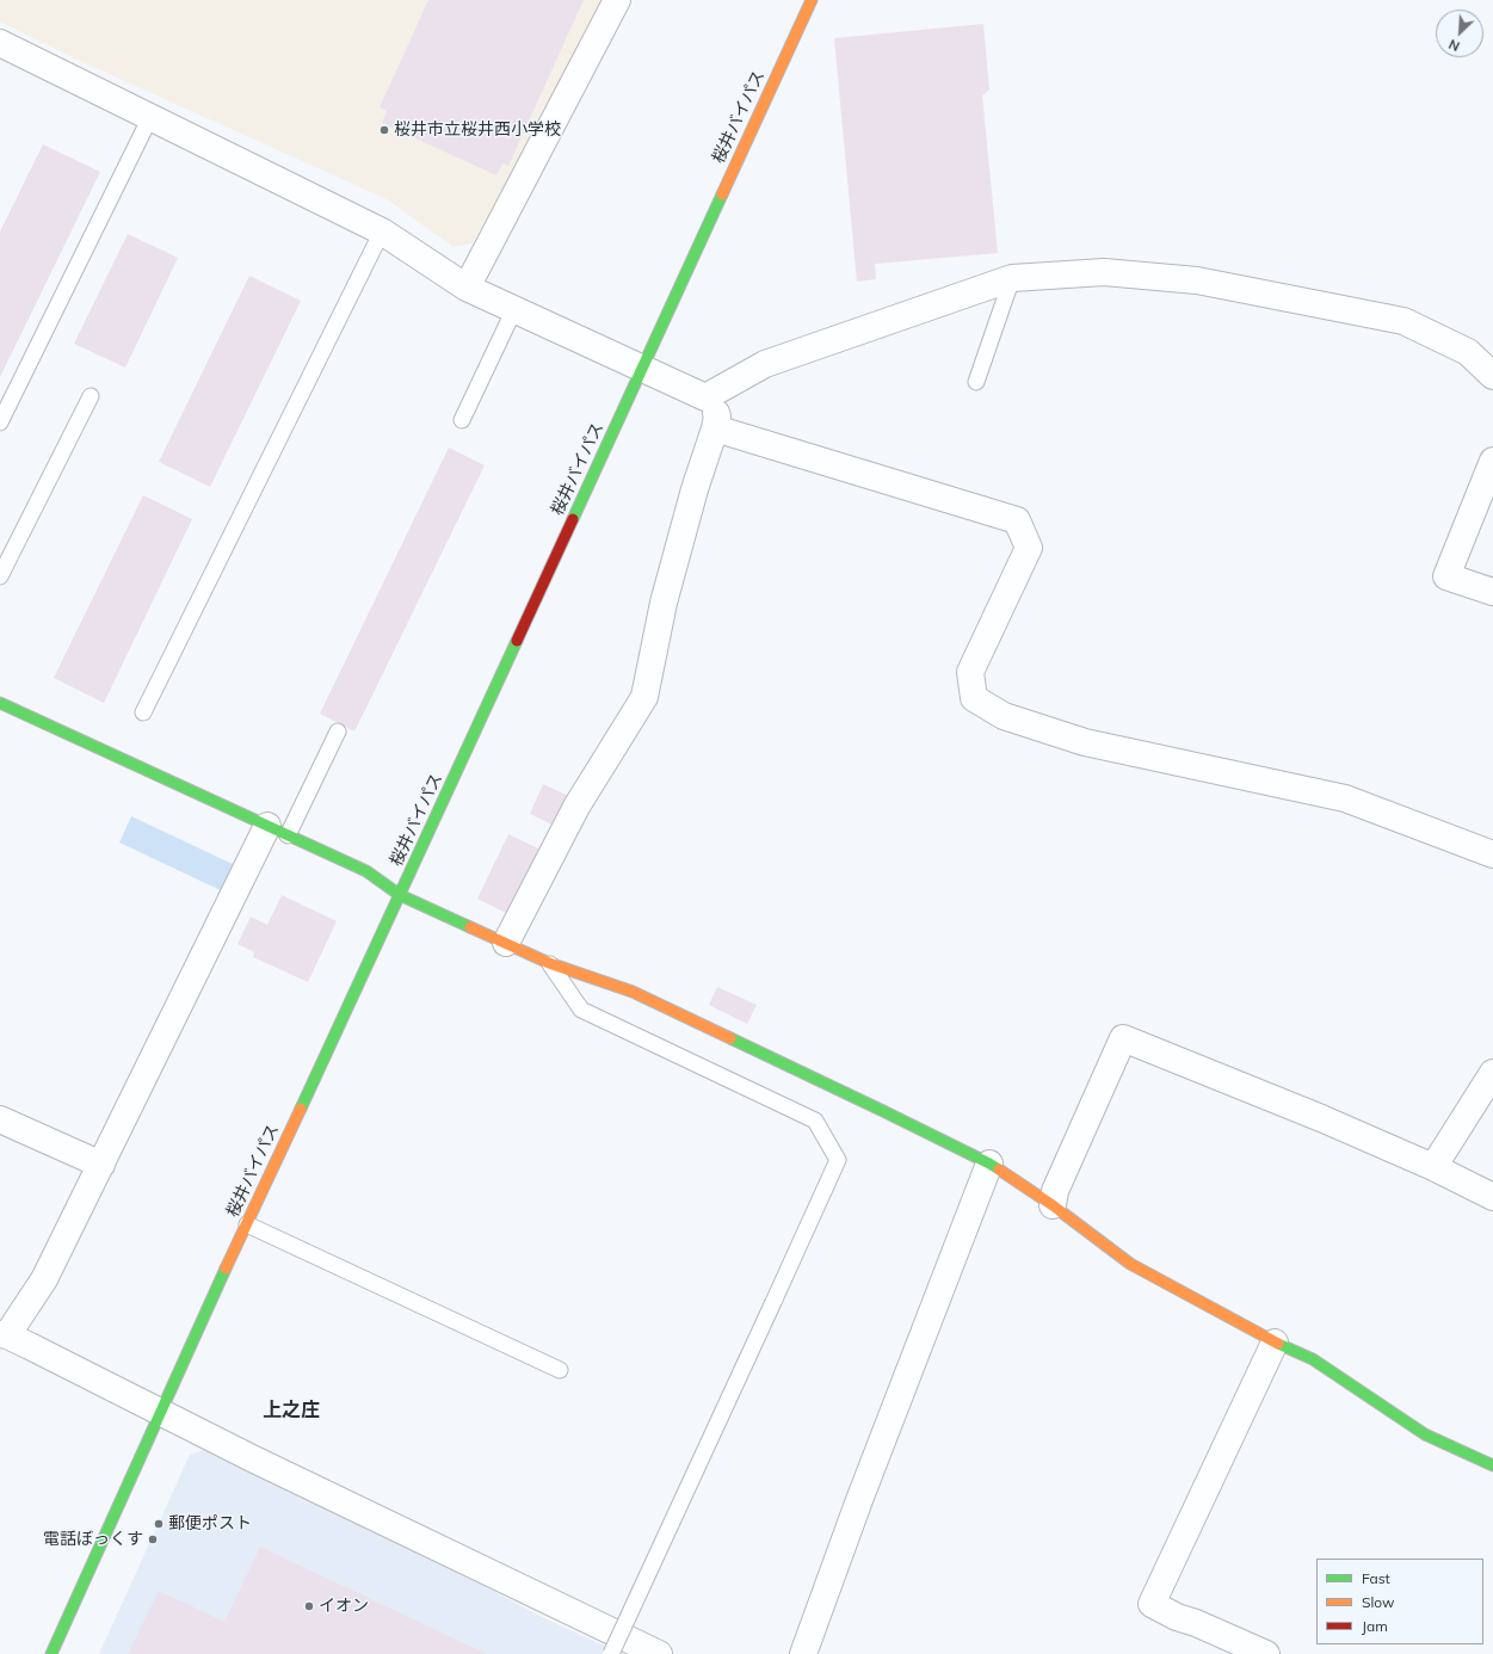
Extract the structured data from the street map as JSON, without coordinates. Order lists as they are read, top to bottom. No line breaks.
{"streets":{"main road":["桜井バイパス"]},"districts":["上之庄"],"places":["桜井市立桜井西小学校","郵便ポスト","電話ぼっくす","イオン"],"legend":["Fast","Slow","Jam"],"north":"bottom left"}
